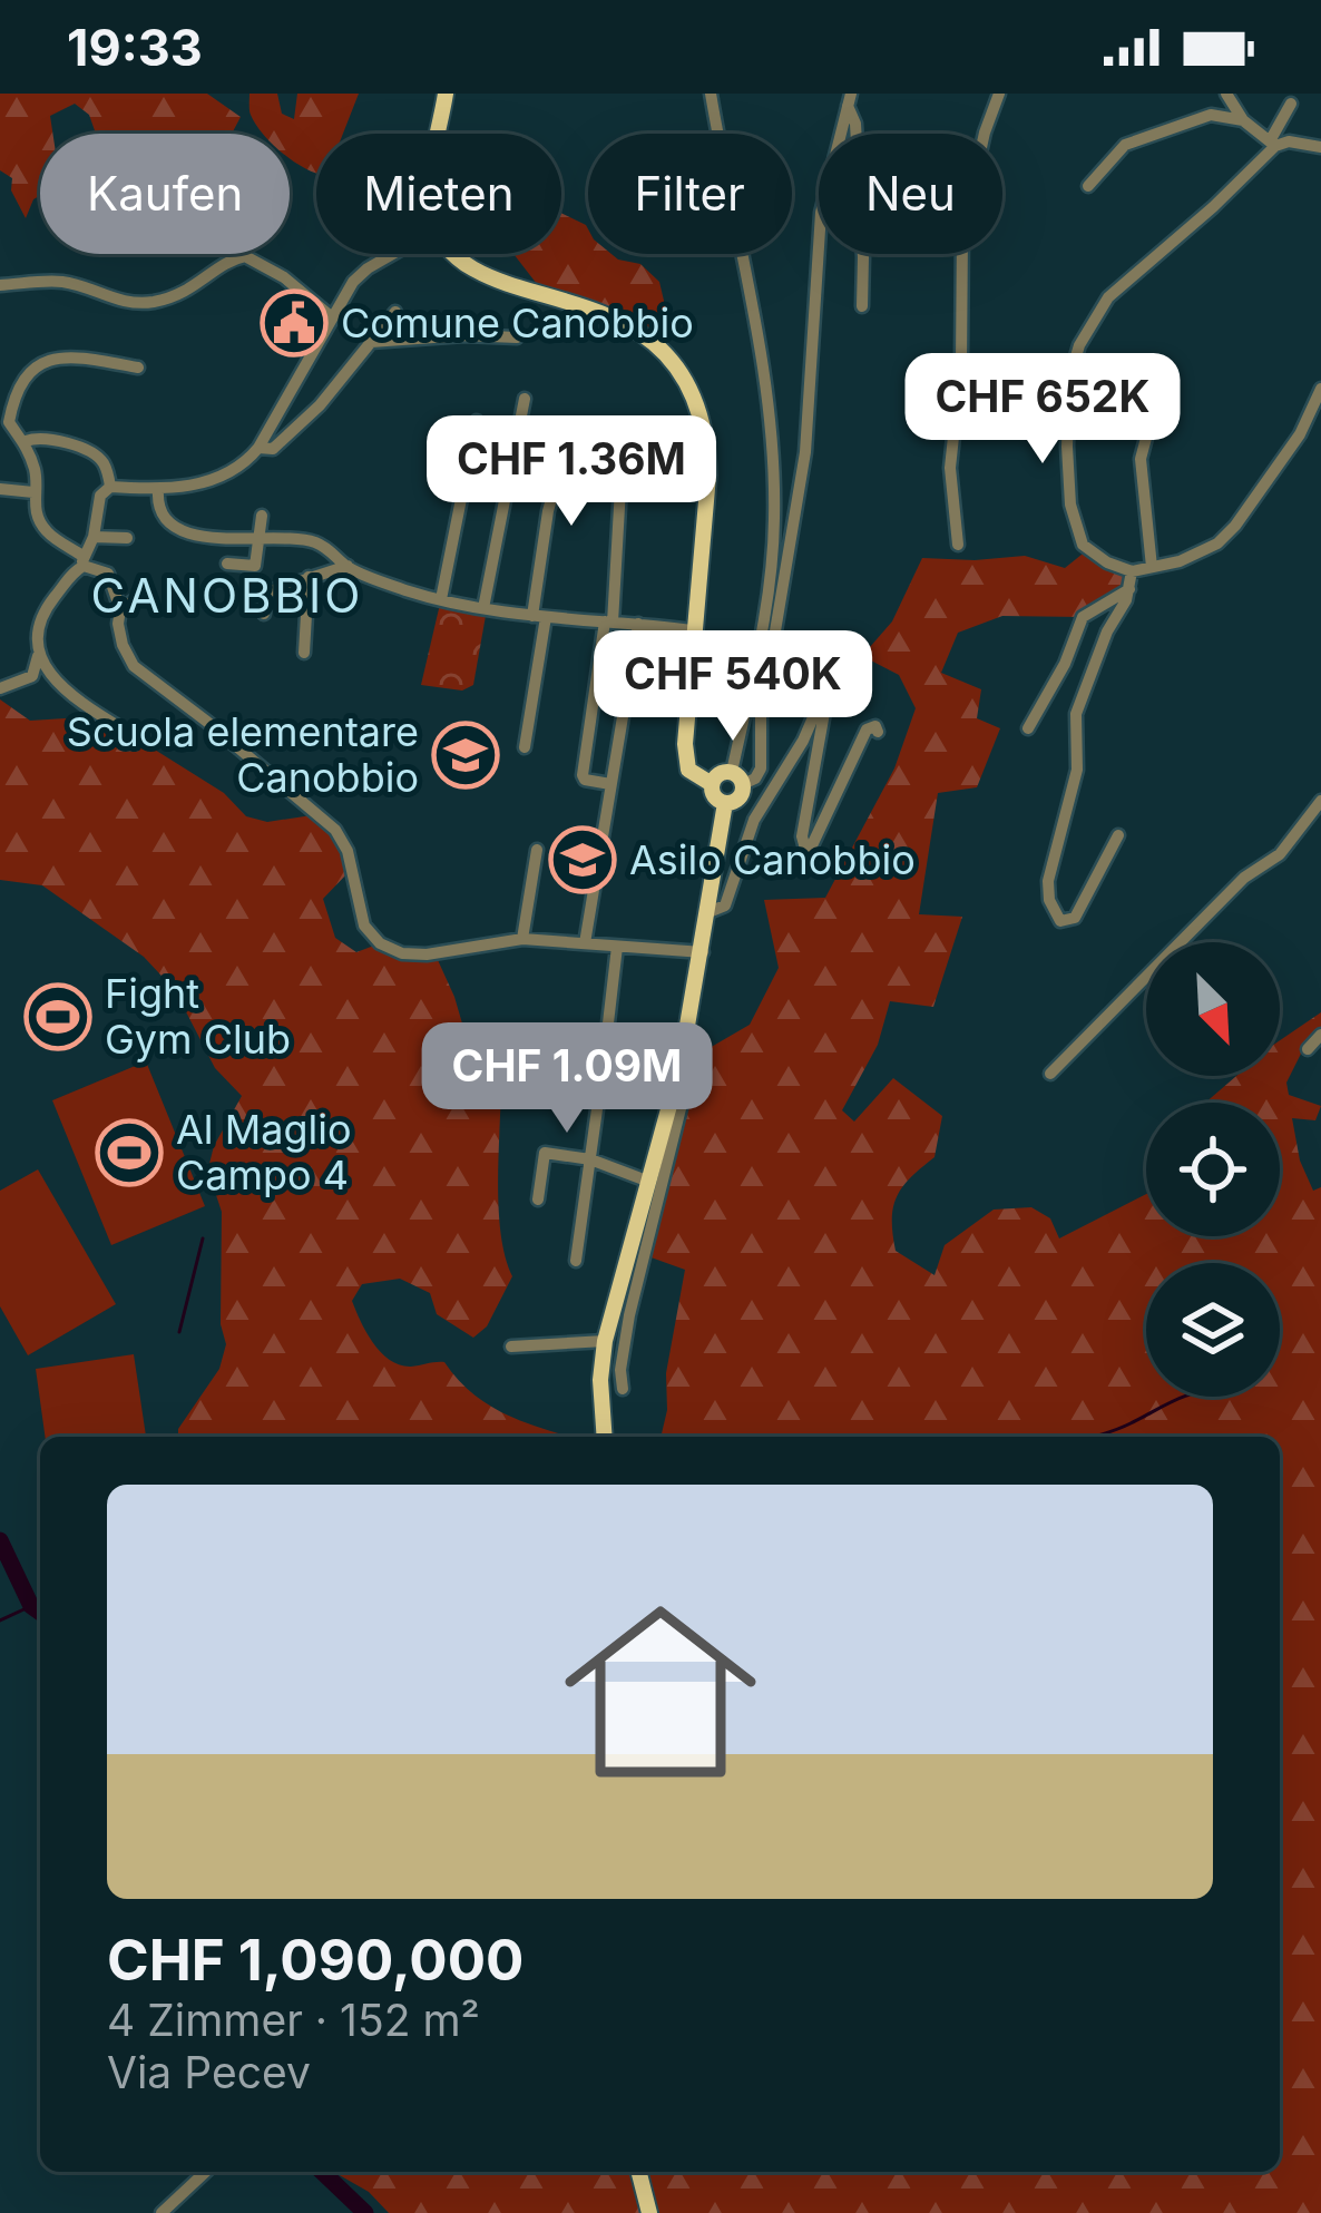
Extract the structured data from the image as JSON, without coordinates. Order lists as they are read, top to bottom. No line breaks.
{"districts":["CANOBBIO"],"places":{"public building":["Comune Canobbio"],"school or university":["Scuola elementare Canobbio","Asilo Canobbio"],"sports":["Fight Gym Club","Al Maglio Campo 4"]},"north":"bottom right","page":{"status":"19:33","chip":["Kaufen","Mieten","Filter","Neu"],"price":["CHF 652K","CHF 1.36M","CHF 540K","CHF 1.09M"],"list":[{"name":"CHF 1,090,000","note":"4 Zimmer · 152 m² · Via Pecev"}]}}
